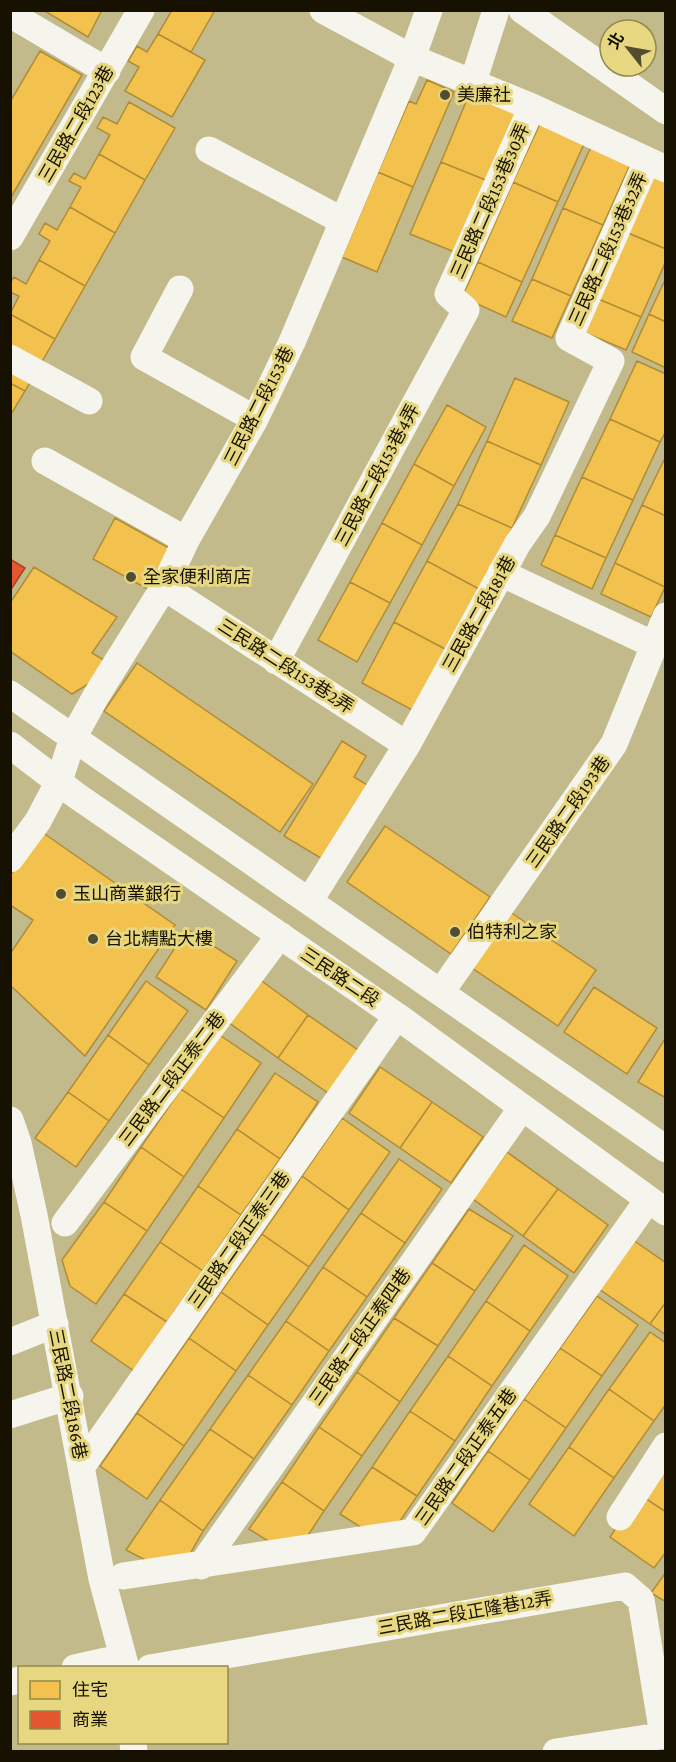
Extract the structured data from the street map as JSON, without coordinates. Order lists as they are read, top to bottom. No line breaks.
{"streets":{"street":["三民路二段123巷","三民路二段153巷30弄","三民路二段153巷32弄","三民路二段153巷","三民路二段153巷4弄","三民路二段181巷","三民路二段153巷2弄","三民路二段193巷","三民路二段","三民路二段正泰二巷","三民路二段正泰三巷","三民路二段正泰四巷","三民路二段186巷","三民路二段正泰五巷","三民路二段正隆巷12弄"]},"crossings":[["三民路二段153巷30弄","三民路二段153巷4弄"],["三民路二段153巷32弄","三民路二段181巷"],["三民路二段153巷","三民路二段153巷2弄"],["三民路二段153巷","三民路二段"],["三民路二段153巷4弄","三民路二段153巷2弄"],["三民路二段181巷","三民路二段153巷2弄"],["三民路二段","三民路二段正泰二巷"],["三民路二段","三民路二段正泰三巷"],["三民路二段","三民路二段正泰四巷"],["三民路二段","三民路二段正泰五巷"],["三民路二段正泰三巷","三民路二段186巷"],["三民路二段正泰四巷","三民路二段正泰五巷"]],"places":["美廉社","全家便利商店","玉山商業銀行","伯特利之家","台北精點大樓"],"legend":["住宅","商業"],"north":"top left"}
